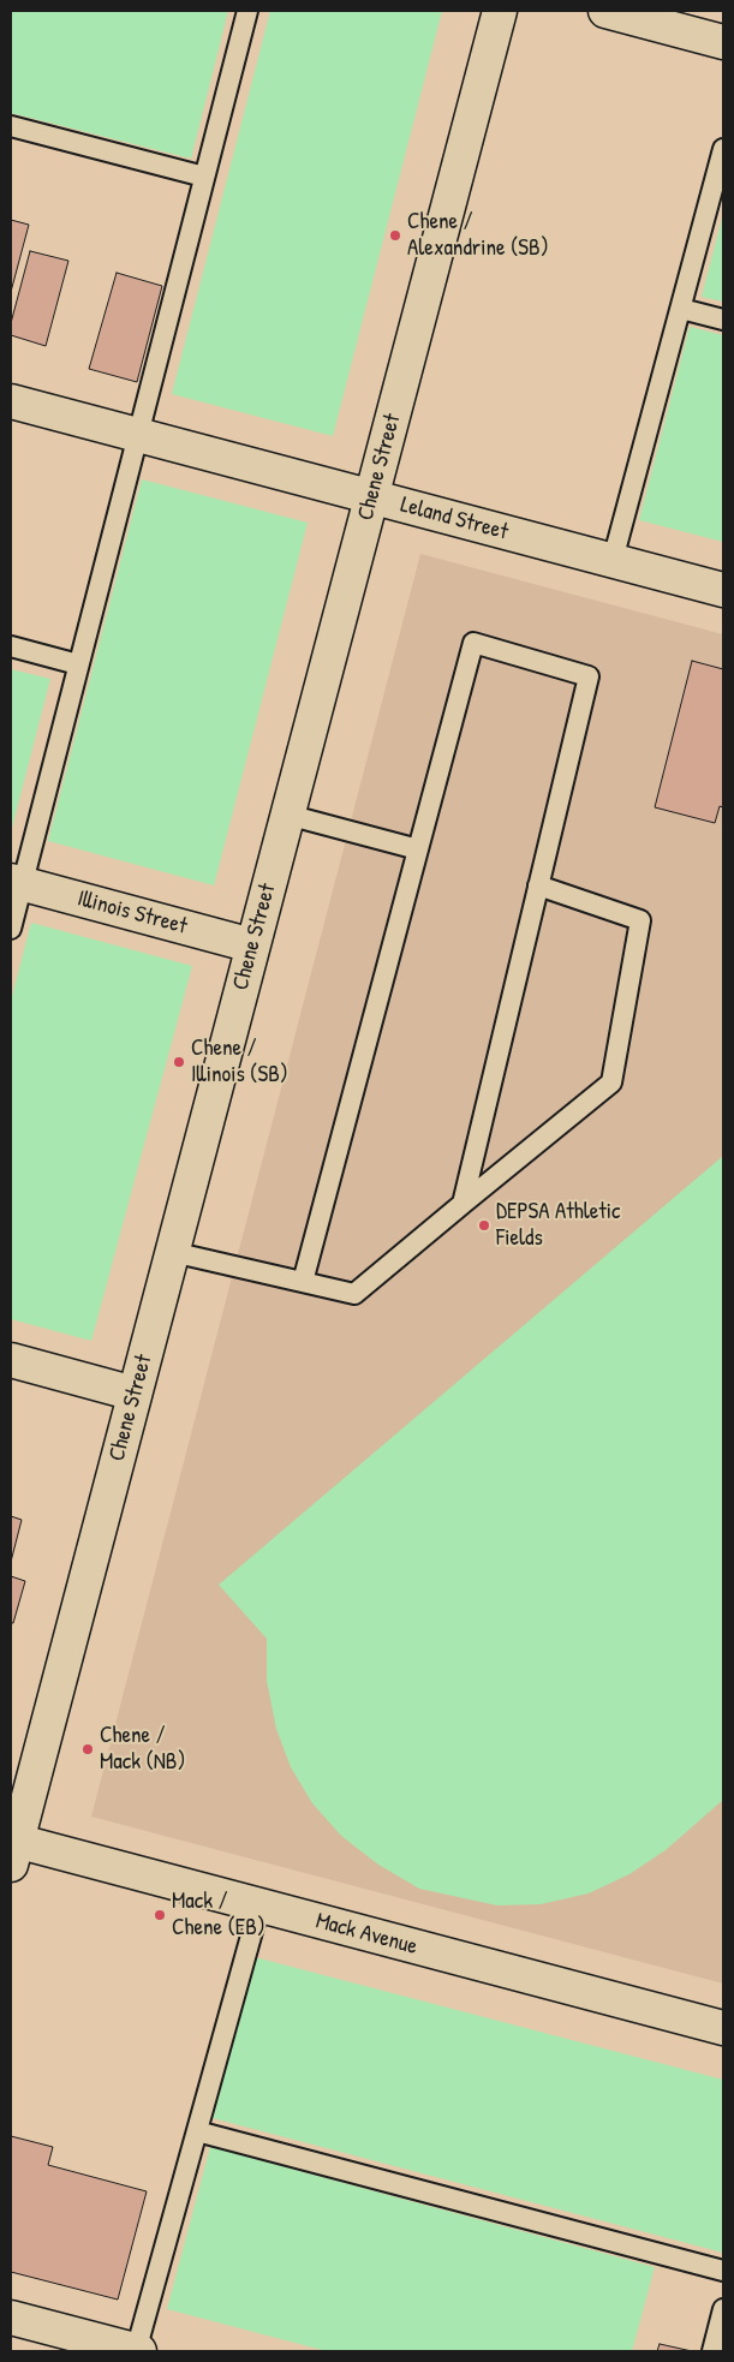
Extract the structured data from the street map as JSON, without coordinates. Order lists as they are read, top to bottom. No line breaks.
{"streets":{"street":["Chene Street","Leland Street","Illinois Street","Mack Avenue"]},"crossings":[["Chene Street","Leland Street"],["Chene Street","Illinois Street"],["Chene Street","Mack Avenue"]],"places":["Chene / Alexandrine (SB)","Chene / Illinois (SB)","DEPSA Athletic Fields","Chene / Mack (NB)","Mack / Chene (EB)"]}
